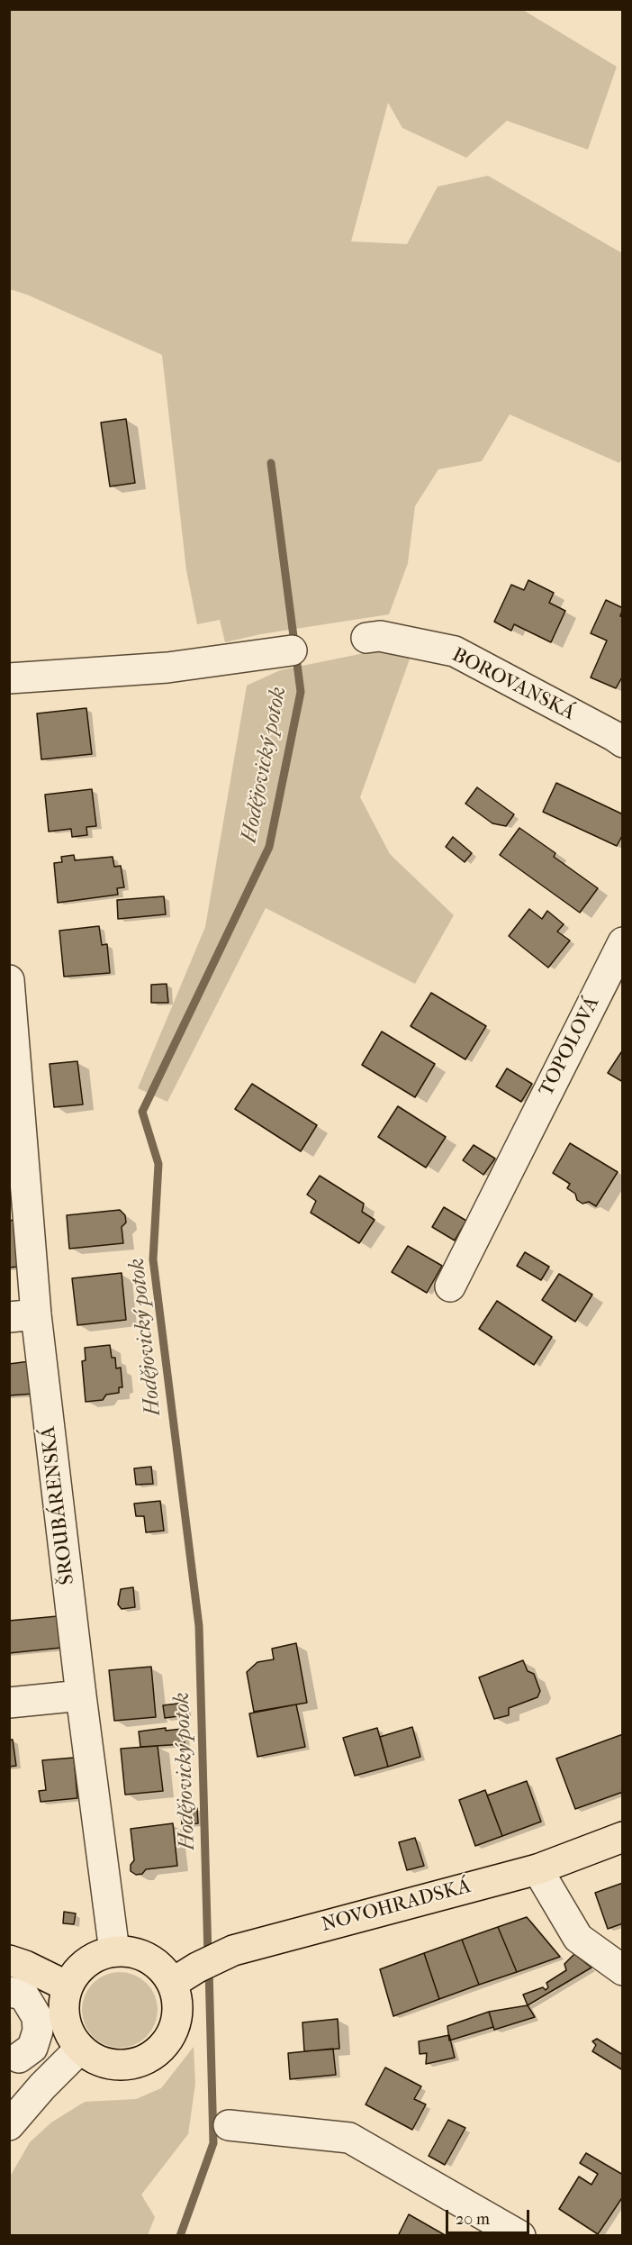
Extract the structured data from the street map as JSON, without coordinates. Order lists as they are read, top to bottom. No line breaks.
{"streets":{"main road":["NOVOHRADSKÁ"],"street":["BOROVANSKÁ","TOPOLOVÁ","ŠROUBÁRENSKÁ"]},"crossings":[["ŠROUBÁRENSKÁ","NOVOHRADSKÁ"]],"water":["Hodějovický potok"],"scale_bar":"20 m"}
